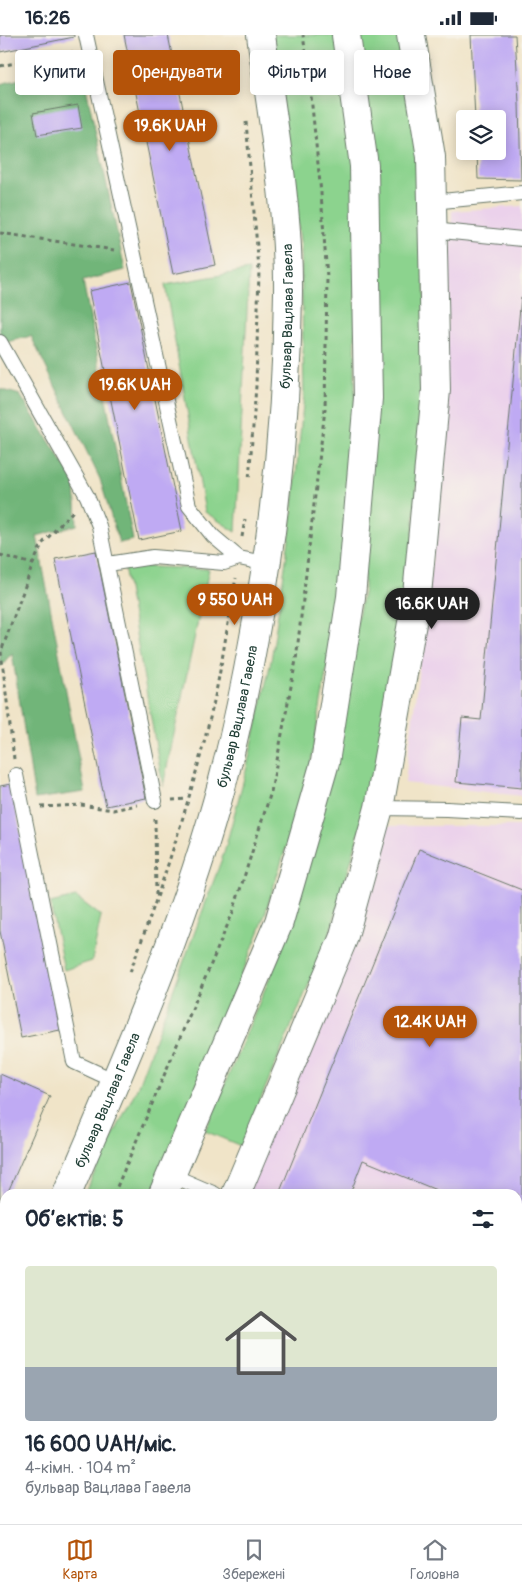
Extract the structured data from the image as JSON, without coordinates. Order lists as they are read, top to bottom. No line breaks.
{"streets":{"street":["бульвар Вацлава Гавела"]},"page":{"status":"16:26","chip":["Купити","Орендувати","Фільтри","Нове"],"price":["19.6K UAH","19.6K UAH","9 550 UAH","16.6K UAH","12.4K UAH"],"heading":"Об’єктів: 5","list":[{"name":"16 600 UAH/міс.","note":"4-кімн. · 104 m² · бульвар Вацлава Гавела"}],"tabs":["Карта","Збережені","Головна"]}}
